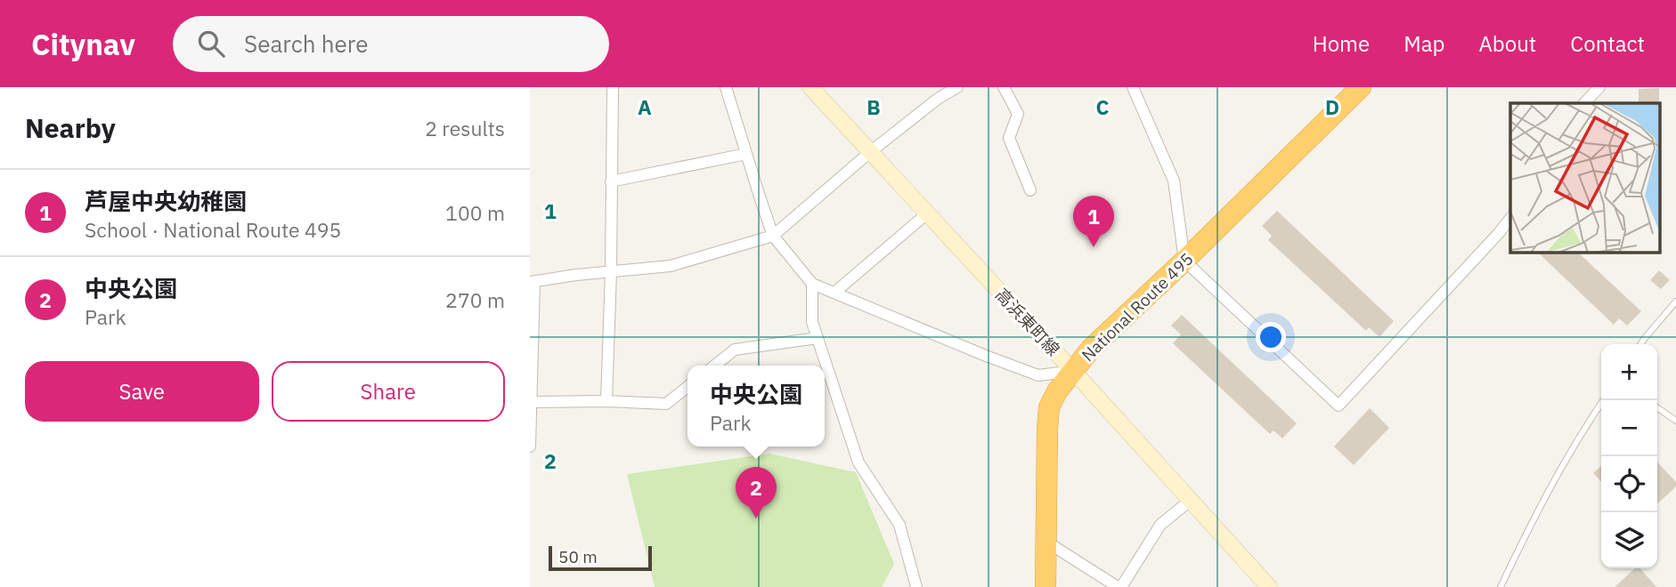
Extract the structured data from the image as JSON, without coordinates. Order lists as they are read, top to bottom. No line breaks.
{"streets":{"highway":["National Route 495"],"main road":["高浜東町線"]},"crossings":[["National Route 495","高浜東町線"]],"scale_bar":"50 m","page":{"header":"Citynav","search":"Search here","nav":["Home","Map","About","Contact"],"heading":["Nearby","2 results"],"list":[{"mark":"1","name":"芦屋中央幼稚園","note":"School · National Route 495","value":"100 m"},{"mark":"2","name":"中央公園","note":"Park","value":"270 m"}],"pins":["1","2"],"buttons":["Save","Share"],"map_buttons":["+","−"],"popup":["中央公園","Park"],"scale":"50 m"},"grid":{"columns":["A","B","C","D"],"rows":["1","2"]}}
